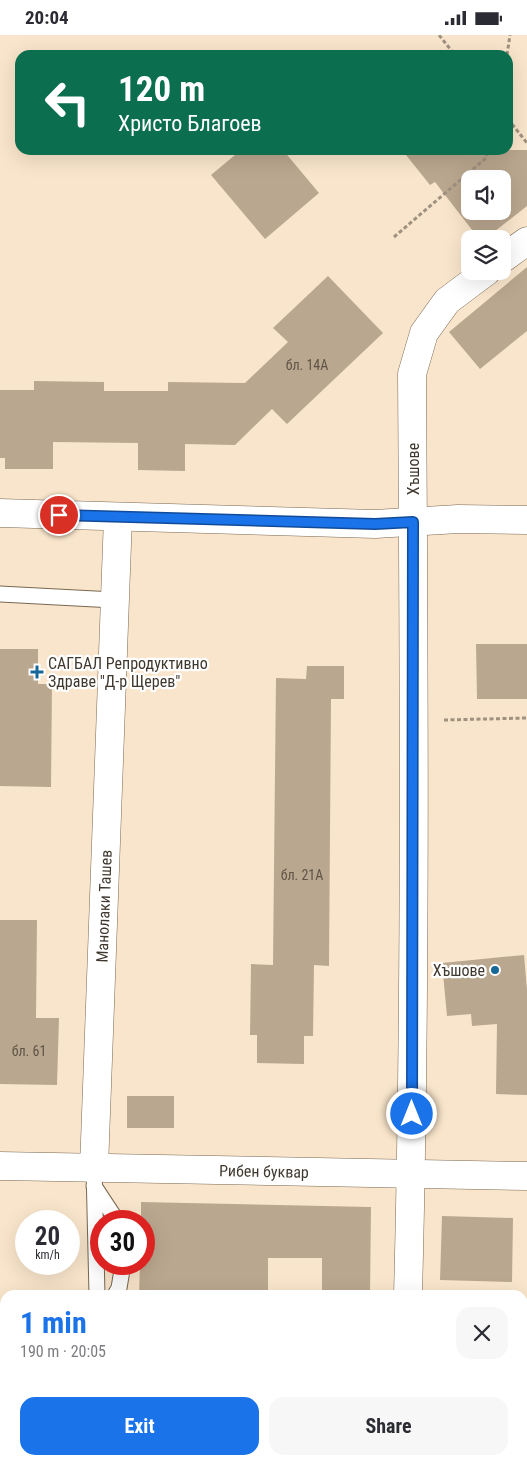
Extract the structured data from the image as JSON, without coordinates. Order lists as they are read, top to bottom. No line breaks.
{"streets":{"street":["Хъшове","Манолаки Ташев","Рибен буквар"]},"crossings":[["Хъшове","Рибен буквар"],["Манолаки Ташев","Рибен буквар"]],"places":{"health":["САГБАЛ Репродуктивно Здраве \"Д-р Щерев\""],"other":["Хъшове"]},"house_numbers":["бл. 14А","бл. 21А","бл. 61"],"page":{"status":"20:04","turn":["120 m","Христо Благоев"],"speed":"20 km/h","limit":"30","heading":["1 min","190 m · 20:05"],"buttons":["Exit","Share"]}}
